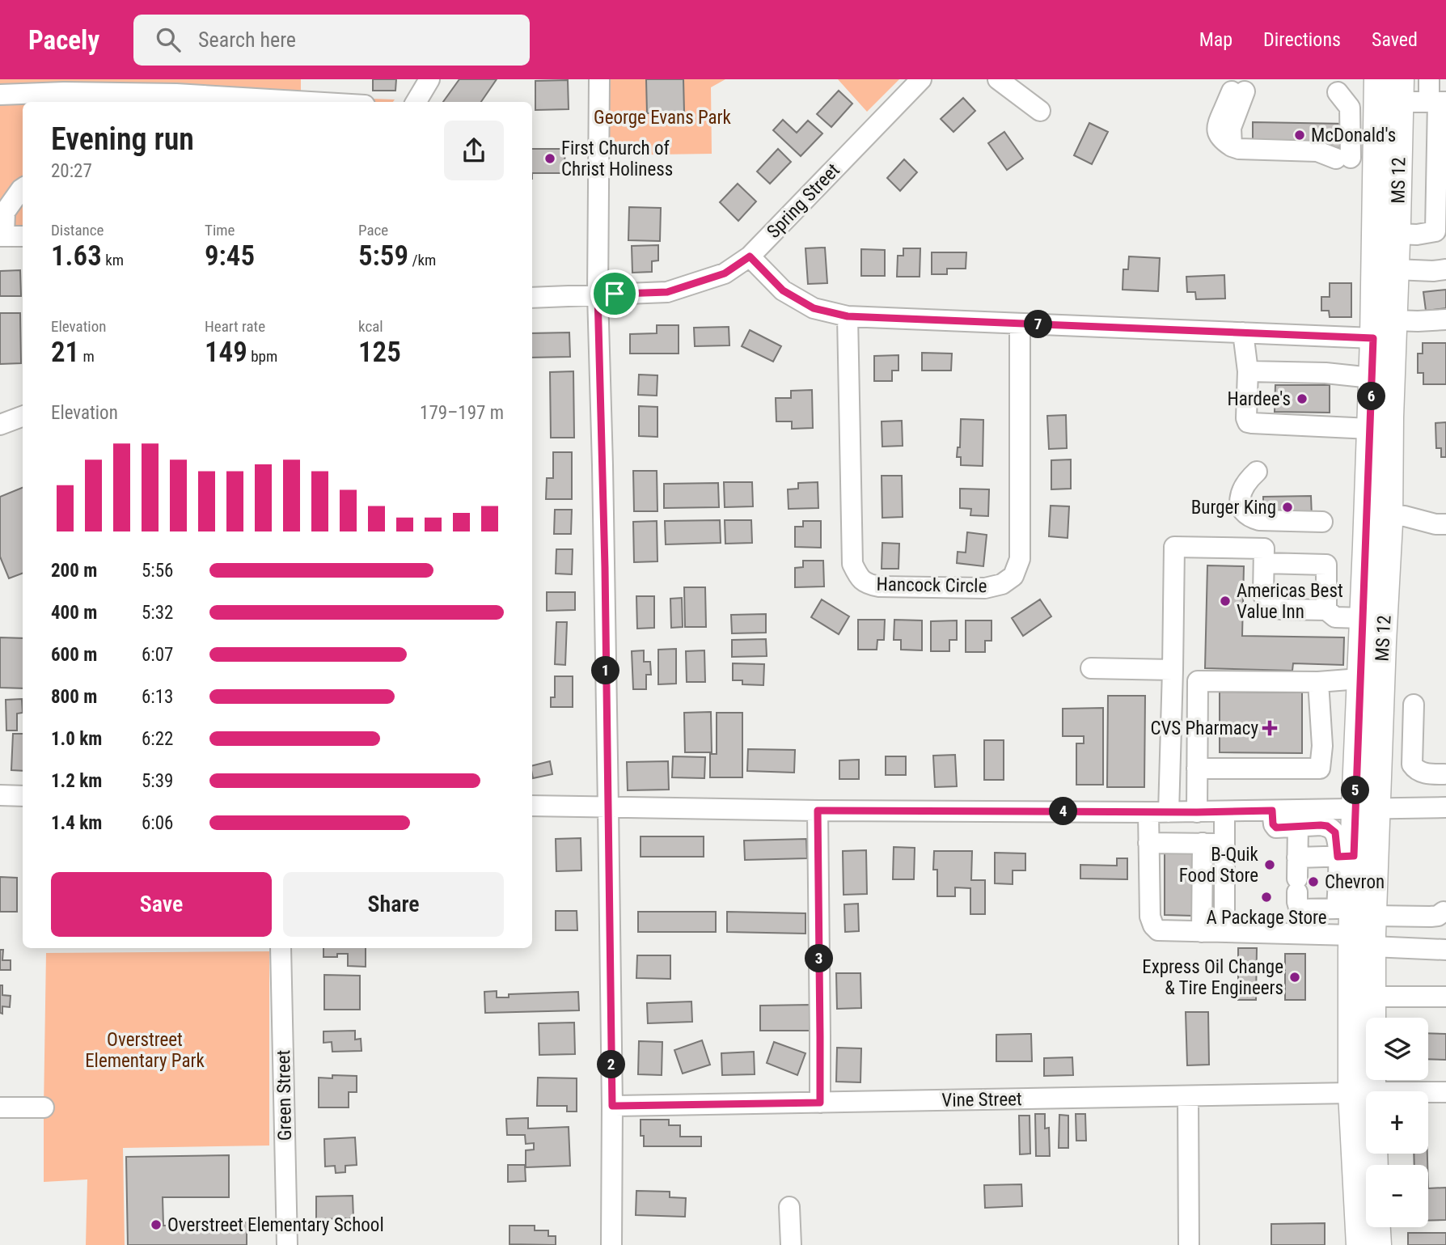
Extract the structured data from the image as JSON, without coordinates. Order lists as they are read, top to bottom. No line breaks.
{"streets":{"main road":["MS 12"],"street":["Spring Street","Hancock Circle","Green Street","Vine Street"]},"crossings":[["MS 12","Vine Street"]],"parks":["George Evans Park","Overstreet Elementary Park"],"places":{"other":["McDonald's","First Church of Christ Holiness","Hardee's","Burger King","Americas Best Value Inn","B-Quik Food Store","Chevron","A Package Store","Express Oil Change & Tire Engineers","Overstreet Elementary School"],"health":["CVS Pharmacy"]},"page":{"header":"Pacely","search":"Search here","nav":["Map","Directions","Saved"],"heading":["Evening run","20:27"],"stats":[["Distance","1.63 km"],["Time","9:45"],["Pace","5:59 /km"],["Elevation","21 m"],["Heart rate","149 bpm"],["kcal","125"]],"pins":["7","6","1","5","4","3","2"],"chart":["Elevation","179–197 m"],"list":[{"name":"200 m","note":"5:56"},{"name":"400 m","note":"5:32"},{"name":"600 m","note":"6:07"},{"name":"800 m","note":"6:13"},{"name":"1.0 km","note":"6:22"},{"name":"1.2 km","note":"5:39"},{"name":"1.4 km","note":"6:06"}],"buttons":["Save","Share"],"map_buttons":["+","−"]}}
